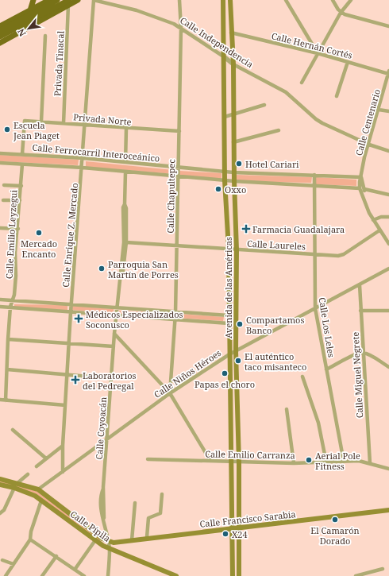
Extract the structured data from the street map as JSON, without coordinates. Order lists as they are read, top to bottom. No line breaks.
{"streets":{"main road":["Avenida de las Américas","Calle Francisco Sarabia","Calle Pípila"],"street":["Calle Independencia","Calle Hernán Cortés","Privada Tinacal","Privada Norte","Calle Centenario","Calle Ferrocarril Interoceánico","Calle Chapultepec","Calle Emilio Leyzegui","Calle Enrique Z. Mercado","Calle Laureles","Calle Los Leles","Calle Niños Héroes","Calle Miguel Negrete","Calle Coyoacán","Calle Emilio Carranza"]},"crossings":[["Calle Independencia","Calle Centenario"],["Calle Independencia","Calle Chapultepec"],["Calle Independencia","Calle Enrique Z. Mercado"],["Calle Independencia","Avenida de las Américas"],["Calle Hernán Cortés","Calle Centenario"],["Calle Hernán Cortés","Avenida de las Américas"],["Privada Tinacal","Privada Norte"],["Privada Norte","Calle Ferrocarril Interoceánico"],["Privada Norte","Calle Chapultepec"],["Privada Norte","Calle Enrique Z. Mercado"],["Calle Centenario","Calle Ferrocarril Interoceánico"],["Calle Ferrocarril Interoceánico","Calle Chapultepec"],["Calle Ferrocarril Interoceánico","Calle Emilio Leyzegui"],["Calle Ferrocarril Interoceánico","Calle Enrique Z. Mercado"],["Calle Ferrocarril Interoceánico","Avenida de las Américas"],["Calle Ferrocarril Interoceánico","Calle Los Leles"],["Calle Ferrocarril Interoceánico","Calle Coyoacán"],["Calle Chapultepec","Calle Laureles"],["Calle Chapultepec","Calle Niños Héroes"],["Calle Enrique Z. Mercado","Calle Niños Héroes"],["Calle Laureles","Avenida de las Américas"],["Calle Laureles","Calle Los Leles"],["Calle Laureles","Calle Coyoacán"],["Avenida de las Américas","Calle Niños Héroes"],["Avenida de las Américas","Calle Emilio Carranza"],["Avenida de las Américas","Calle Francisco Sarabia"],["Calle Los Leles","Calle Niños Héroes"],["Calle Los Leles","Calle Emilio Carranza"],["Calle Niños Héroes","Calle Miguel Negrete"],["Calle Niños Héroes","Calle Coyoacán"],["Calle Niños Héroes","Calle Pípila"],["Calle Miguel Negrete","Calle Emilio Carranza"],["Calle Coyoacán","Calle Francisco Sarabia"],["Calle Coyoacán","Calle Pípila"],["Calle Francisco Sarabia","Calle Pípila"]],"places":{"other":["Escuela Jean Piaget","Hotel Cariari","Oxxo","Mercado Encanto","Parroquia San Martín de Porres","Compartamos Banco","El auténtico taco misanteco","Papas el choro","Aerial Pole Fitness","El Camarón Dorado","X24"],"health":["Farmacia Guadalajara","Médicos Especializados Soconusco","Laboratorios del Pedregal"]},"north":"bottom left"}
